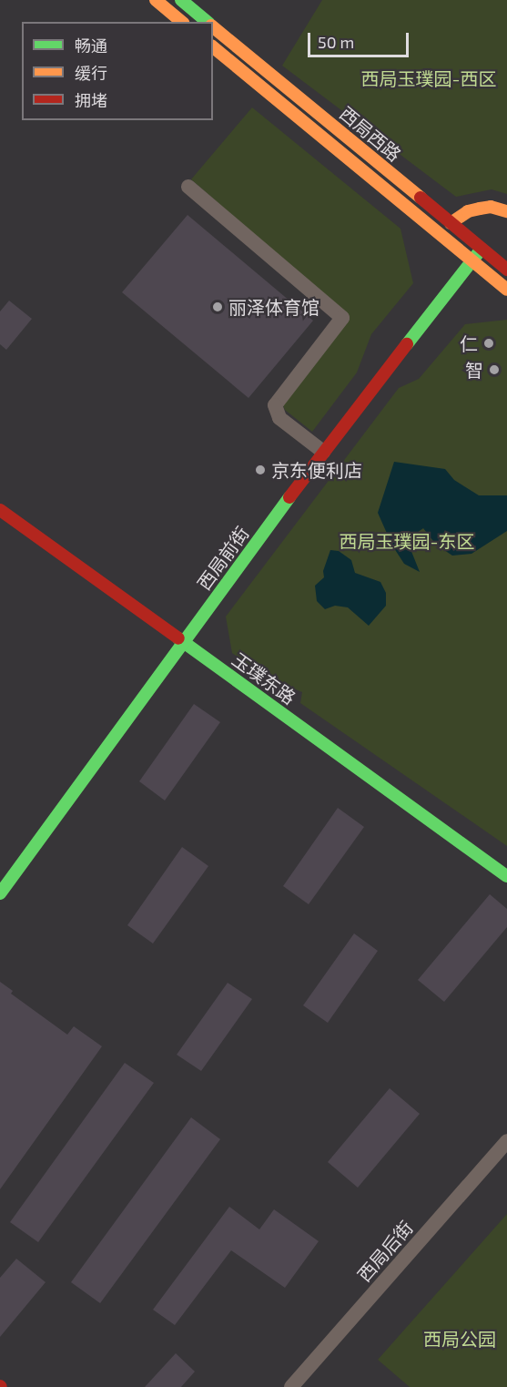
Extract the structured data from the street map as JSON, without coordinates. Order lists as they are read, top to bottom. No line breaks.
{"streets":{"street":["西局西路","西局前街","玉璞东路","西局后街"]},"crossings":[["西局西路","西局前街"],["西局前街","玉璞东路"]],"parks":["西局玉璞园-西区","西局玉璞园-东区","西局公园"],"places":["丽泽体育馆","仁","智","京东便利店"],"legend":["畅通","缓行","拥堵"],"scale_bar":"50 m"}
